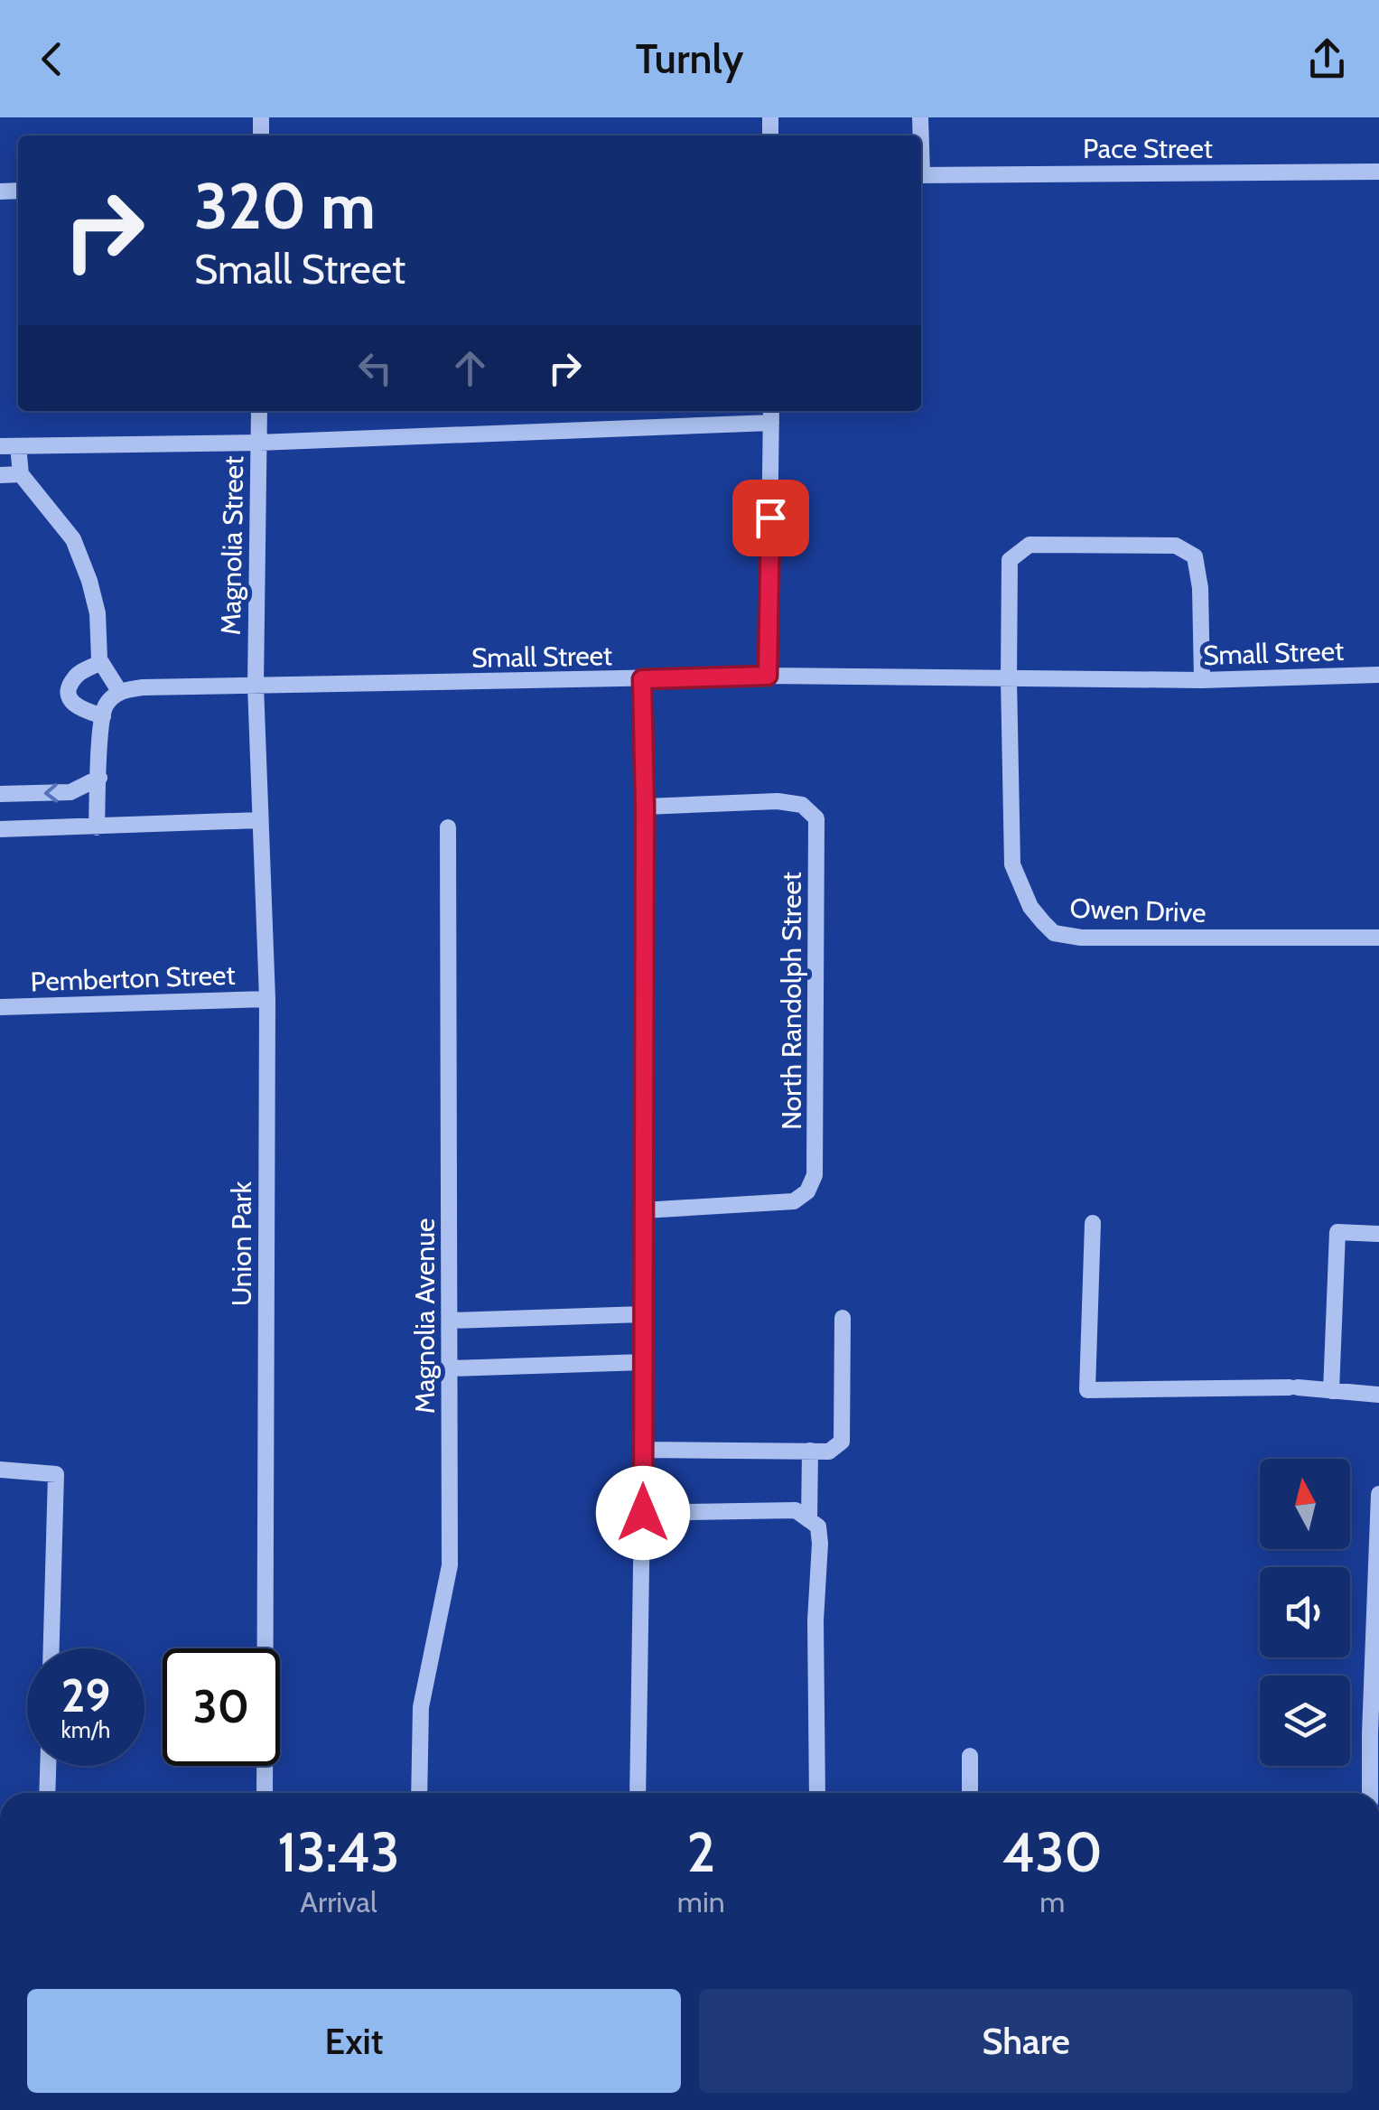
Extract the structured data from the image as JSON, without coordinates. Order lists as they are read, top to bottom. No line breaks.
{"streets":{"street":["Pace Street","Magnolia Street","Small Street","Owen Drive","Pemberton Street","North Randolph Street","Union Park","Magnolia Avenue"]},"crossings":[["Magnolia Street","Small Street"],["Magnolia Street","Union Park"],["Small Street","Owen Drive"],["Small Street","Union Park"],["Pemberton Street","Union Park"]],"north":"top","page":{"header":"Turnly","turn":["320 m","Small Street"],"speed":"29 km/h","limit":"30","eta":["13:43","Arrival","2","min","430","m"],"buttons":["Exit","Share"]}}
